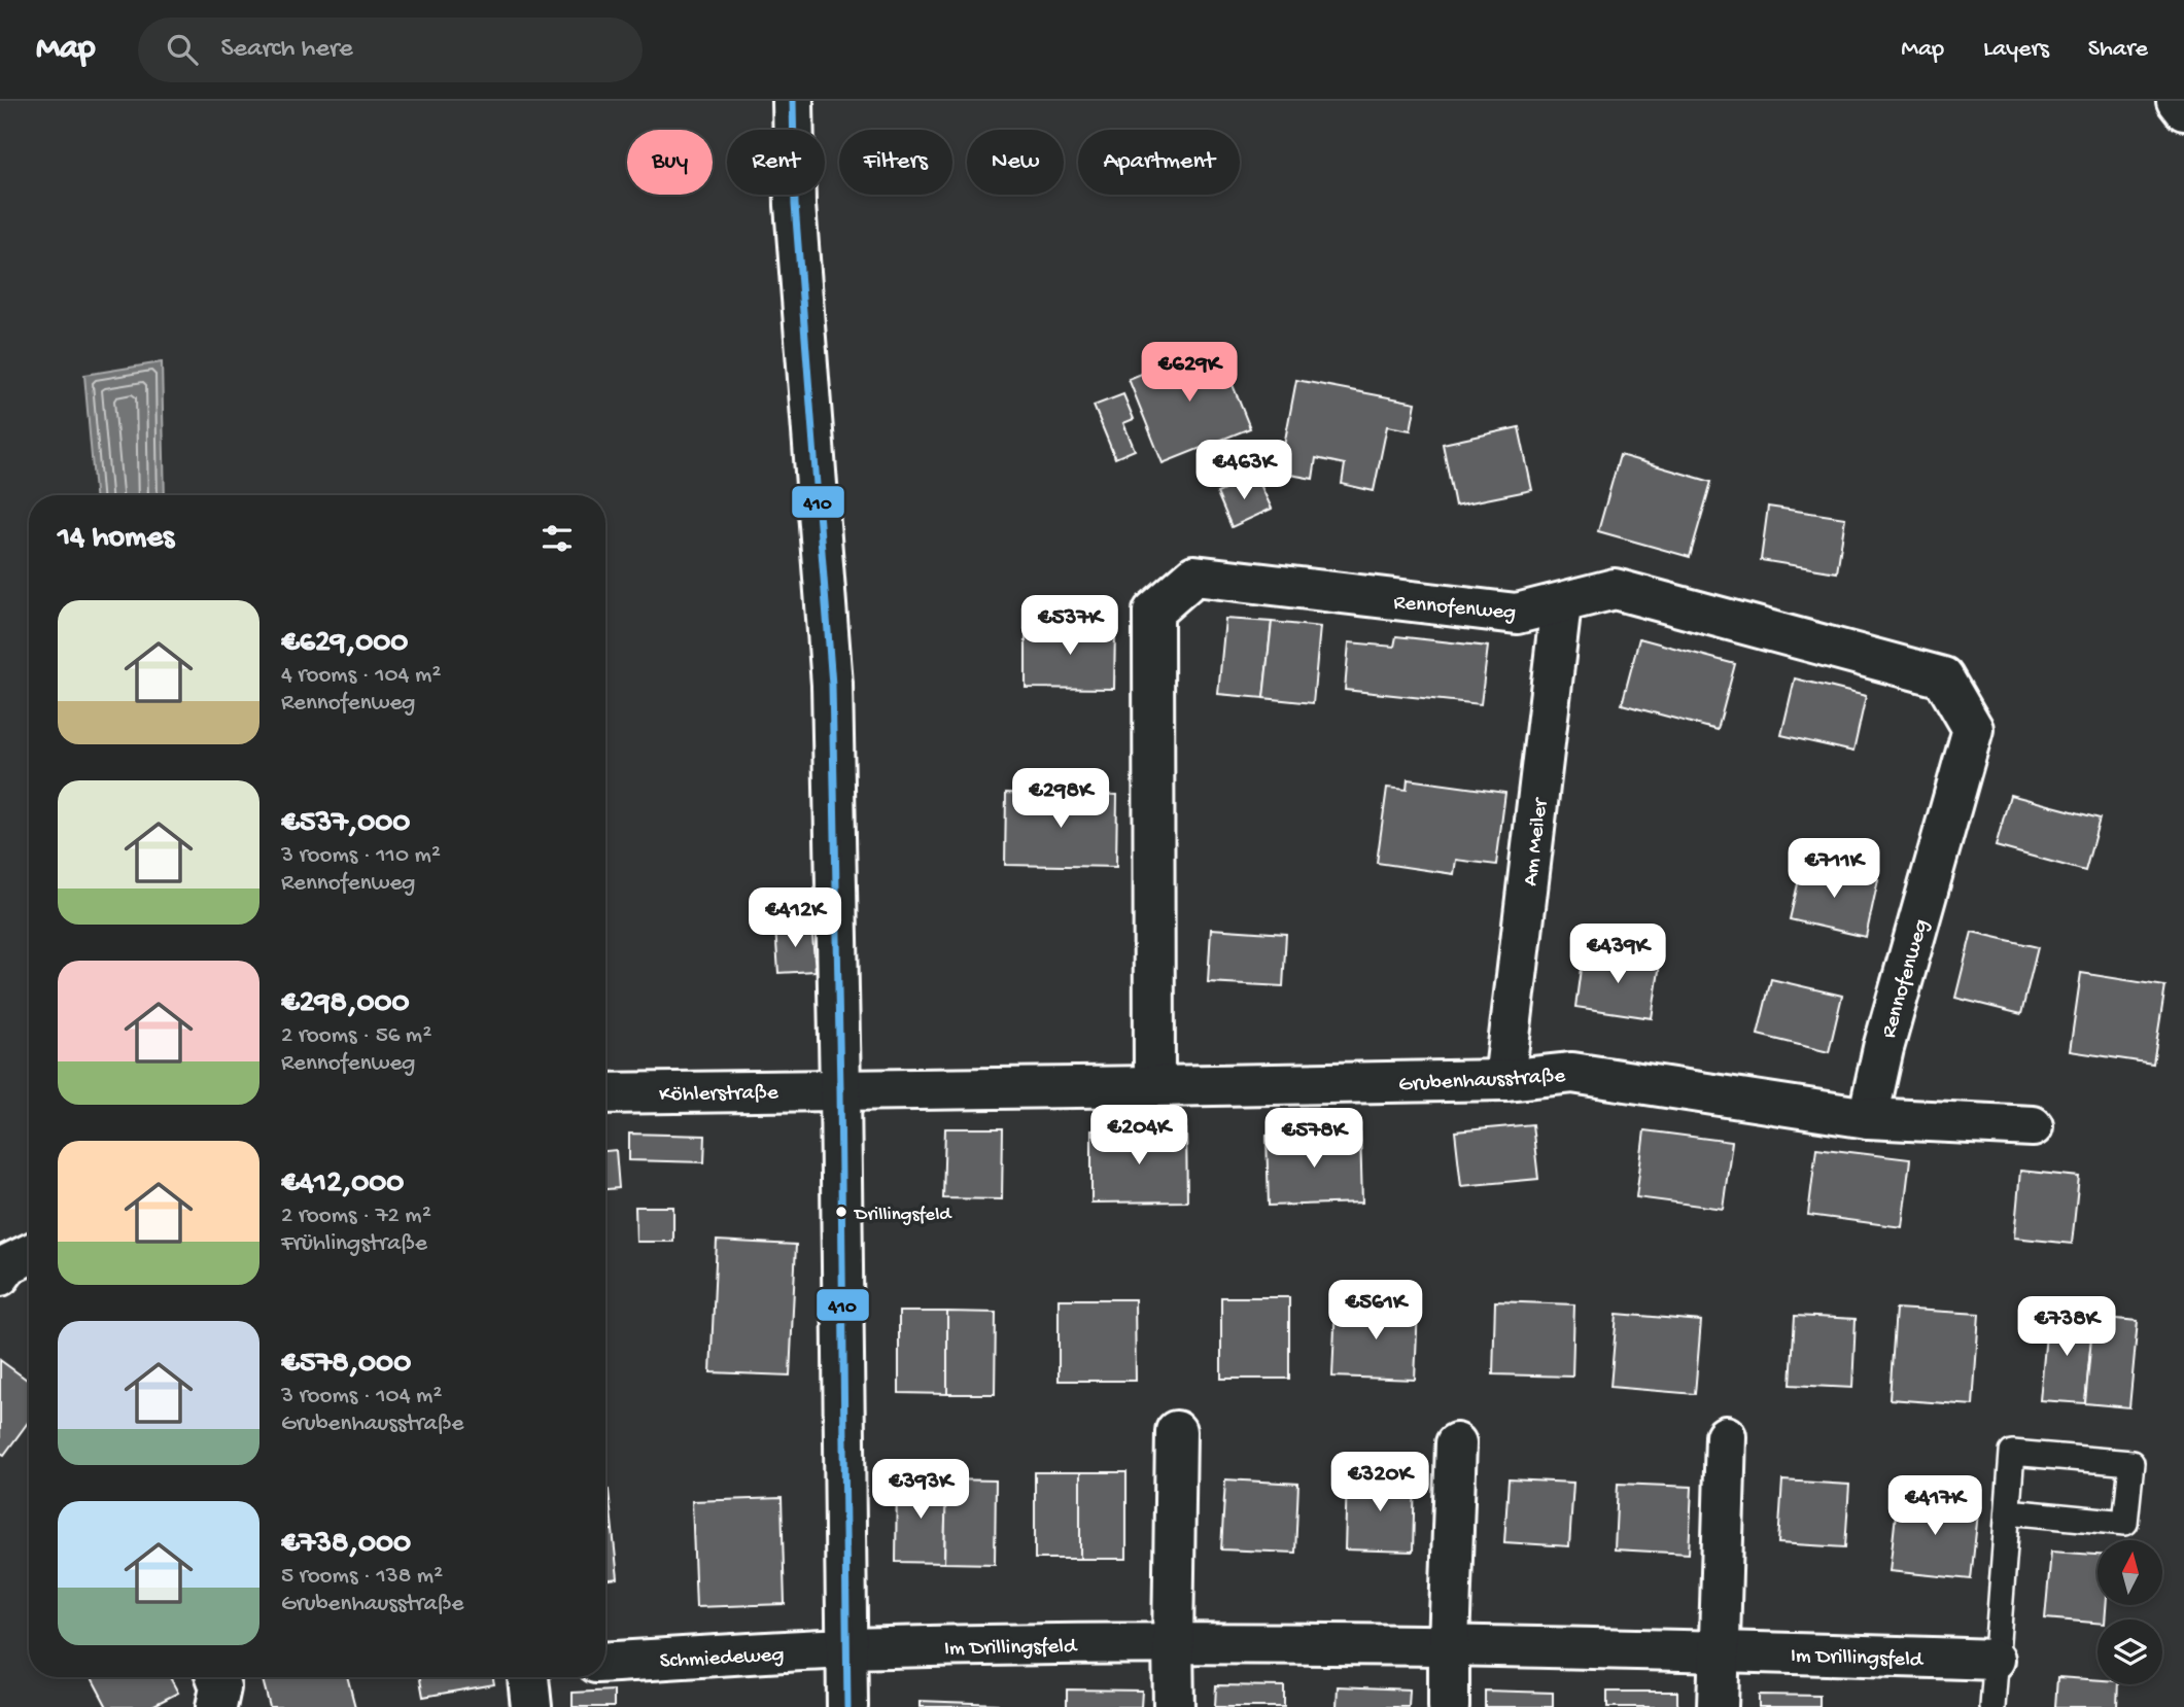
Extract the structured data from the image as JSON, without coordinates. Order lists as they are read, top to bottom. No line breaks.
{"streets":{"street":["Rennofenweg","Am Meiler","Grubenhausstraße","Köhlerstraße","Im Drillingsfeld","Schmiedeweg"]},"crossings":[["Rennofenweg","Am Meiler"],["Rennofenweg","Grubenhausstraße"],["Am Meiler","Grubenhausstraße"],["Grubenhausstraße","Köhlerstraße"],["Im Drillingsfeld","Schmiedeweg"]],"places":["Drillingsfeld"],"lines":["transit line 410"],"north":"top","page":{"header":"Map","search":"Search here","nav":["Map","Layers","Share"],"chip":["Buy","Rent","Filters","New","Apartment"],"price":["€629K","€463K","€537K","€298K","€711K","€412K","€439K","€204K","€578K","€561K","€738K","€320K","€393K","€417K"],"heading":"14 homes","list":[{"name":"€629,000","note":"4 rooms · 104 m² · Rennofenweg"},{"name":"€537,000","note":"3 rooms · 110 m² · Rennofenweg"},{"name":"€298,000","note":"2 rooms · 56 m² · Rennofenweg"},{"name":"€412,000","note":"2 rooms · 72 m² · Frühlingstraße"},{"name":"€578,000","note":"3 rooms · 104 m² · Grubenhausstraße"},{"name":"€738,000","note":"5 rooms · 138 m² · Grubenhausstraße"}]}}
